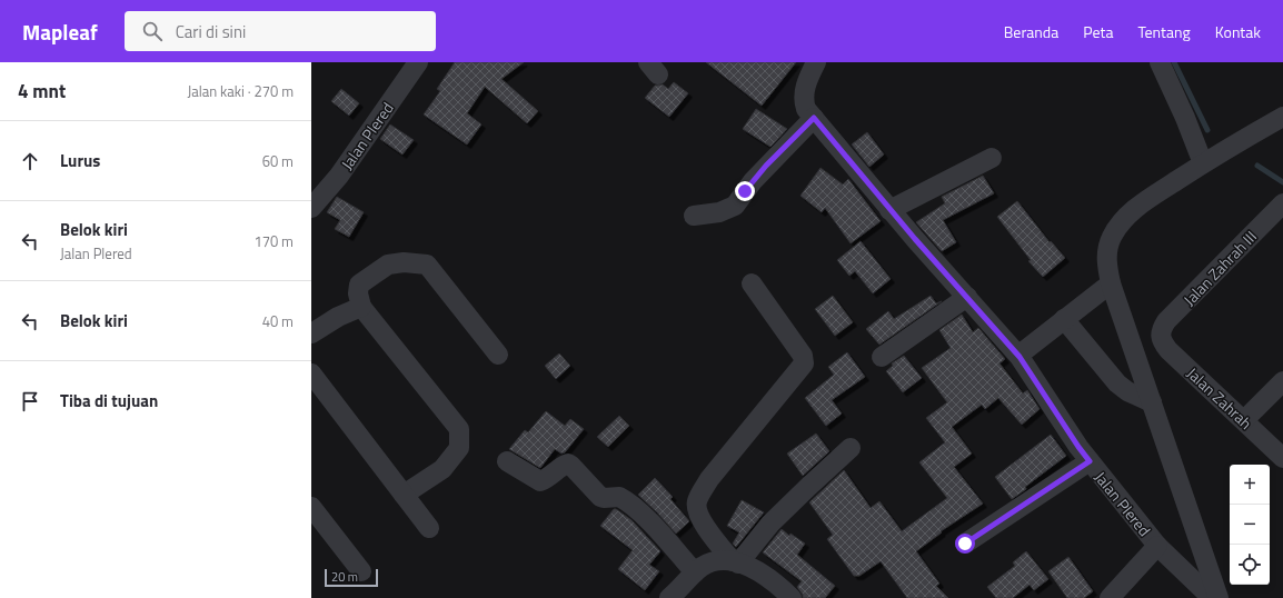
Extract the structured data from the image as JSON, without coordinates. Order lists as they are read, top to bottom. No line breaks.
{"streets":{"street":["Jalan Plered","Jalan Zahrah III","Jalan Zahrah"]},"crossings":[["Jalan Zahrah III","Jalan Zahrah"]],"scale_bar":"20 m","page":{"header":"Mapleaf","search":"Cari di sini","nav":["Beranda","Peta","Tentang","Kontak"],"heading":["4 mnt","Jalan kaki · 270 m"],"list":[["Lurus","60 m"],["Belok kiri","Jalan Plered","170 m"],["Belok kiri","40 m"],"Tiba di tujuan"],"map_buttons":["+","−"],"scale":"20 m"}}
